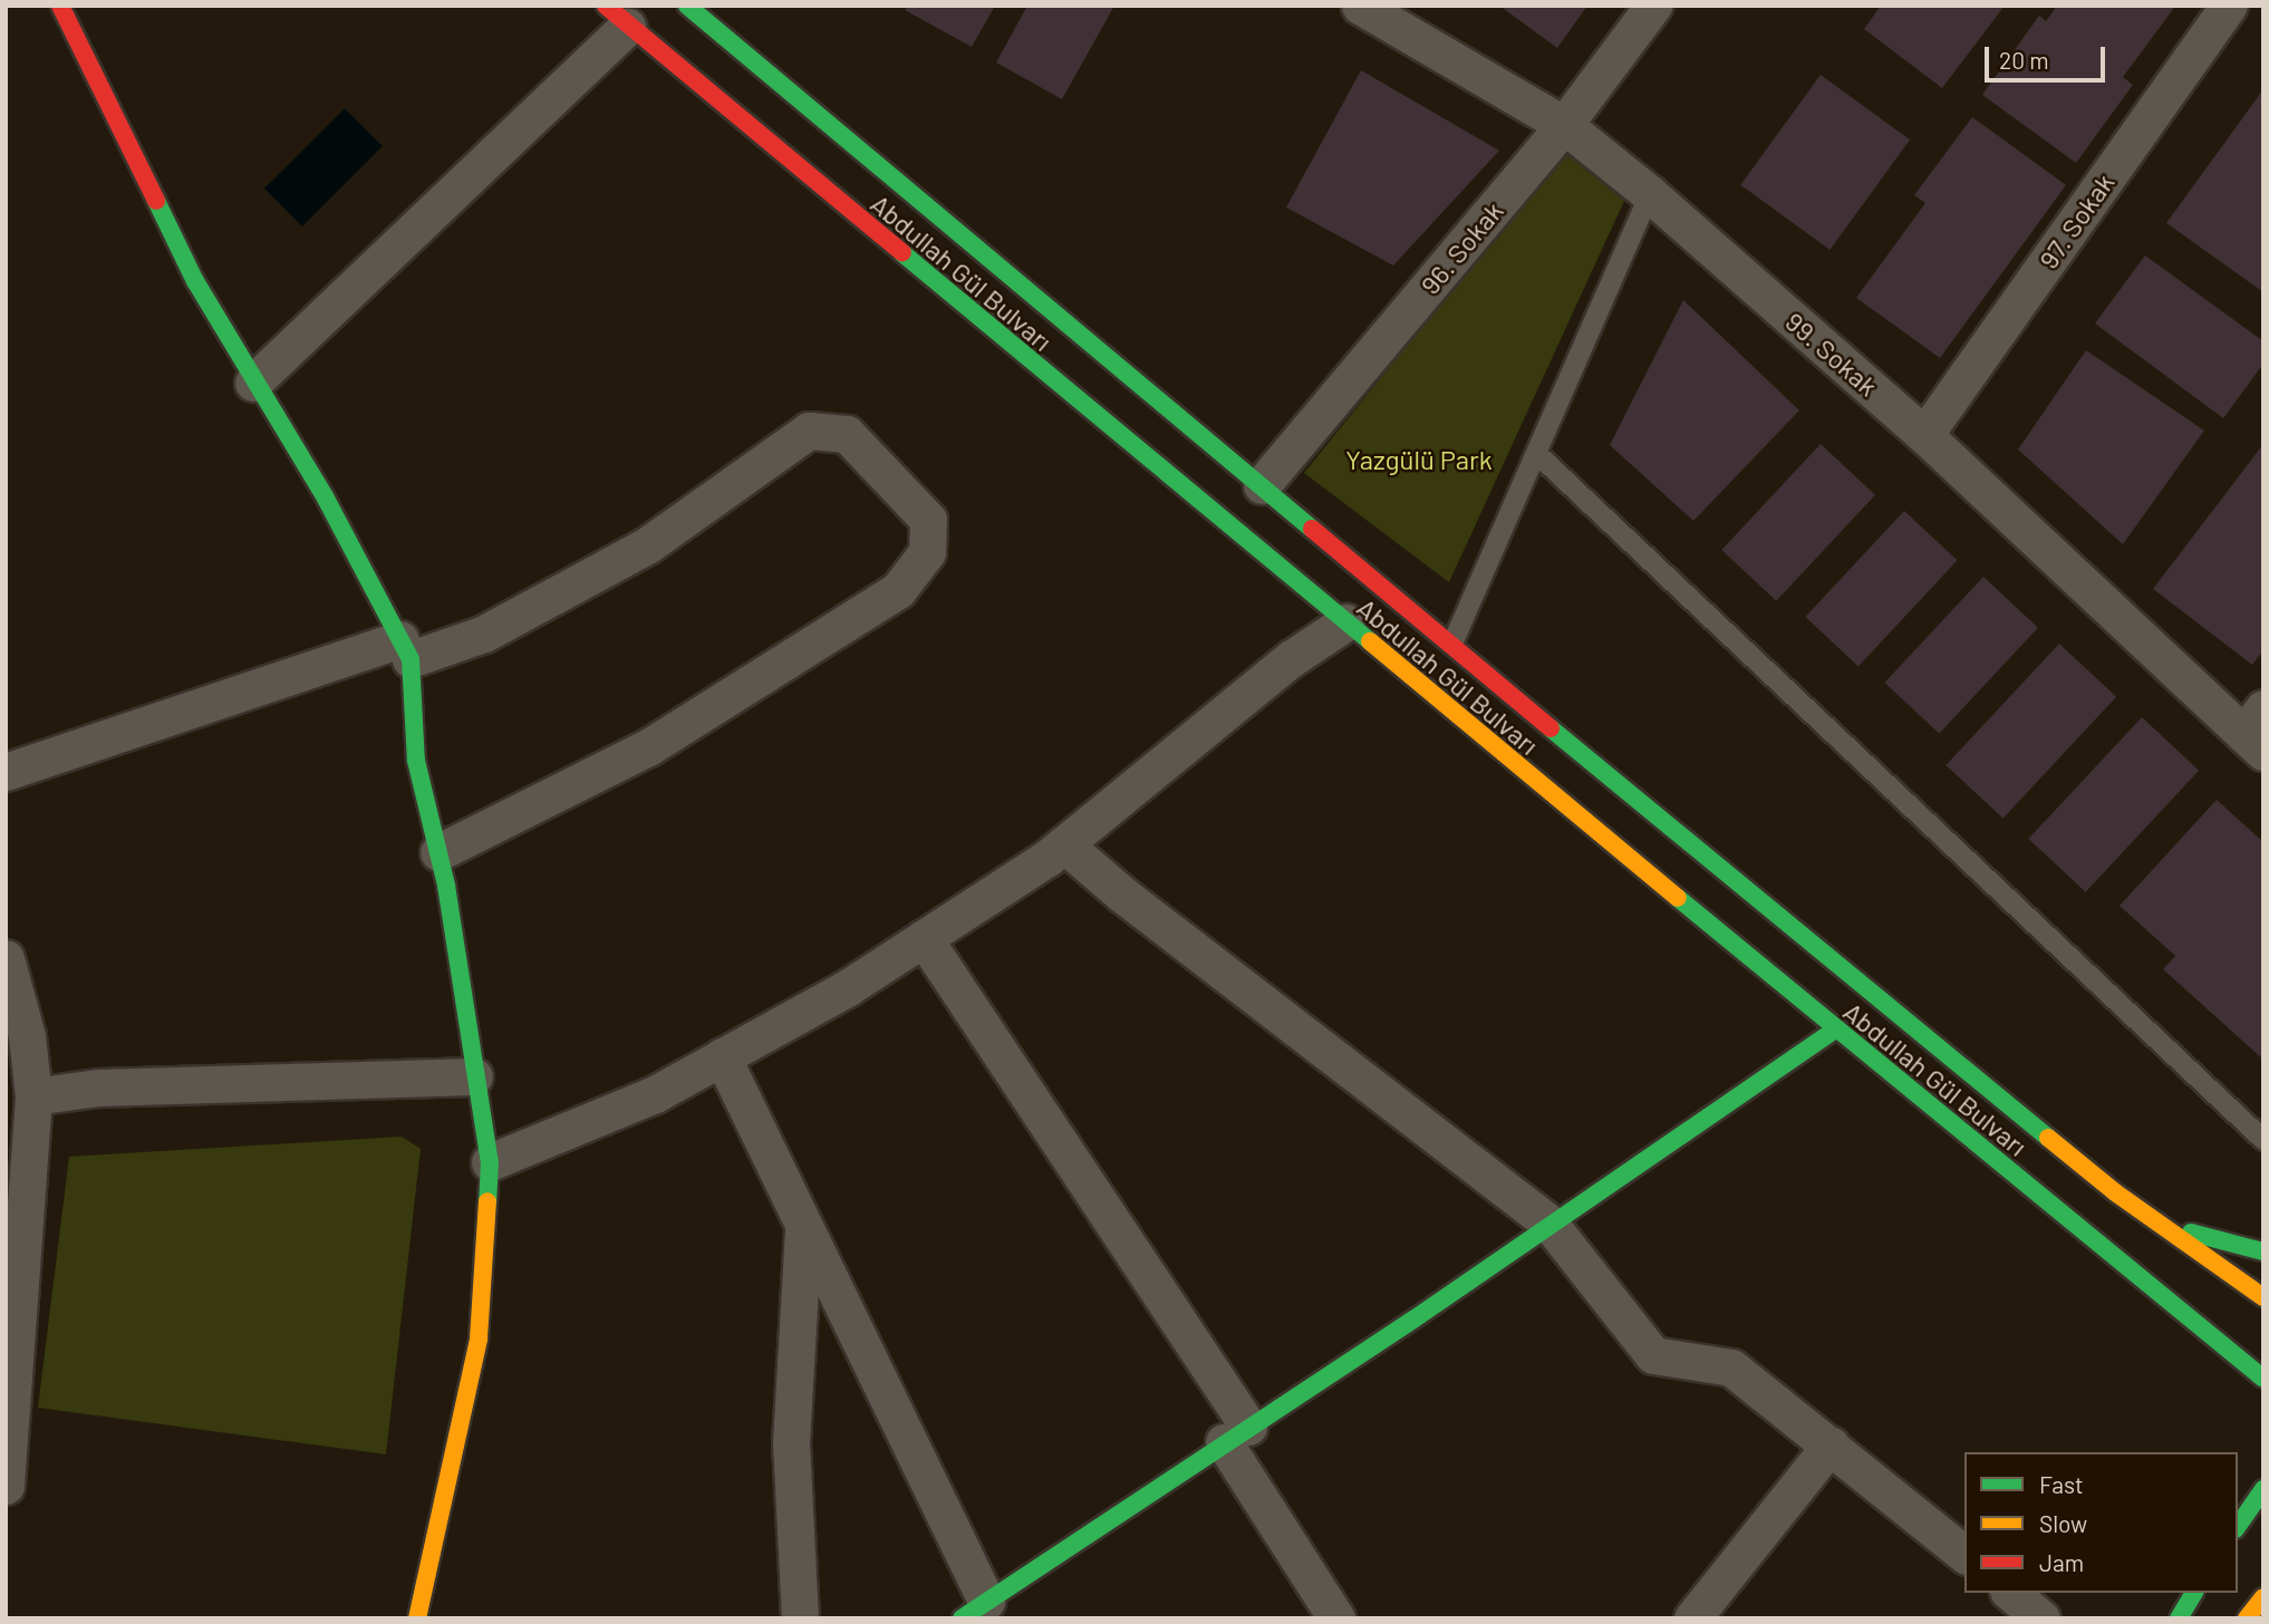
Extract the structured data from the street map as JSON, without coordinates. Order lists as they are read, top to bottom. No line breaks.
{"streets":{"main road":["Abdullah Gül Bulvarı"],"street":["97. Sokak","96. Sokak","99. Sokak"]},"crossings":[["97. Sokak","99. Sokak"],["96. Sokak","Abdullah Gül Bulvarı"],["96. Sokak","99. Sokak"]],"parks":["Yazgülü Park"],"legend":["Fast","Slow","Jam"],"scale_bar":"20 m"}
